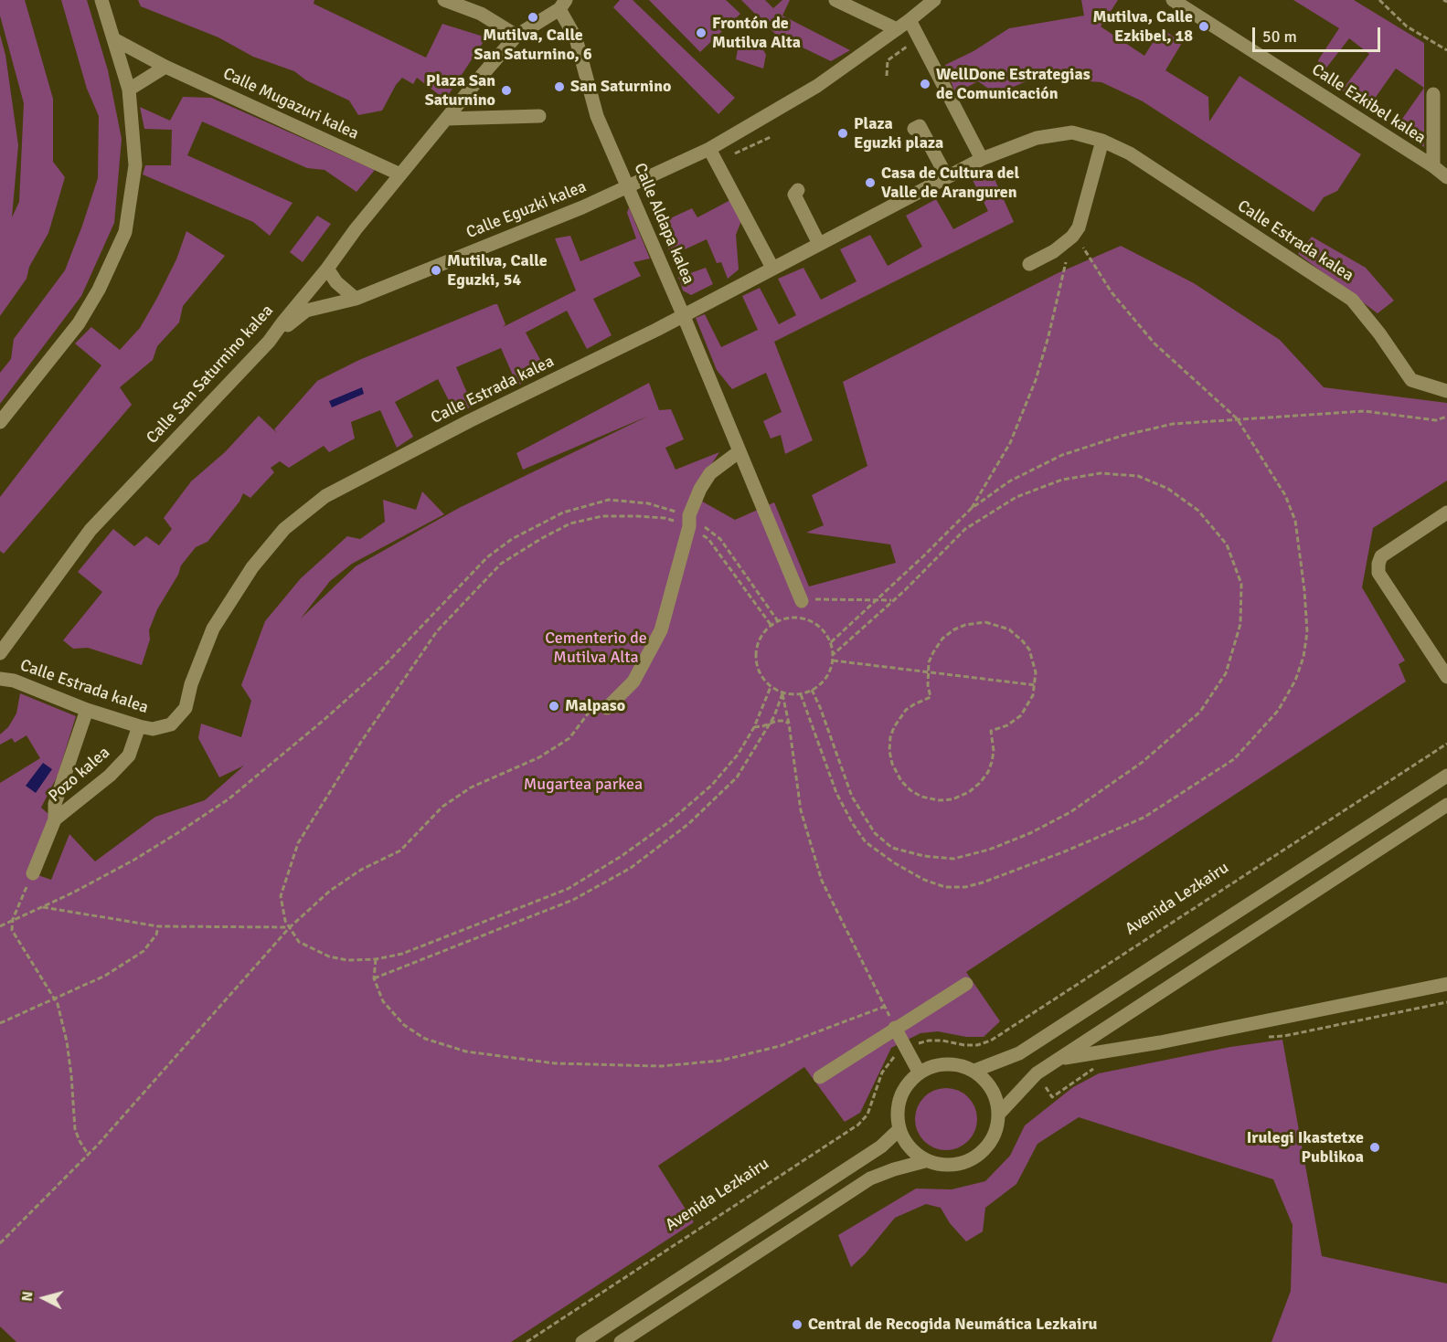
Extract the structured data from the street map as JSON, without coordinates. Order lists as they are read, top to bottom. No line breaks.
{"streets":{"street":["Calle Mugazuri kalea","Calle Ezkibel kalea","Calle Eguzki kalea","Calle Aldapa kalea","Calle Estrada kalea","Calle San Saturnino kalea","Pozo kalea"],"path":["Avenida Lezkairu"]},"crossings":[["Calle Mugazuri kalea","Calle San Saturnino kalea"],["Calle Eguzki kalea","Calle Aldapa kalea"],["Calle Eguzki kalea","Calle San Saturnino kalea"],["Calle Aldapa kalea","Calle Estrada kalea"],["Calle Aldapa kalea","Calle San Saturnino kalea"],["Calle Estrada kalea","Pozo kalea"]],"parks":["Cementerio de Mutilva Alta","Mugartea parkea"],"places":["Mutilva, Calle San Saturnino, 6","Mutilva, Calle Ezkibel, 18","Frontón de Mutilva Alta","WellDone Estrategias de Comunicación","San Saturnino","Plaza San Saturnino","Plaza Eguzki plaza","Casa de Cultura del Valle de Aranguren","Mutilva, Calle Eguzki, 54","Malpaso","Irulegi Ikastetxe Publikoa","Central de Recogida Neumática Lezkairu"],"scale_bar":"50 m","north":"left"}
